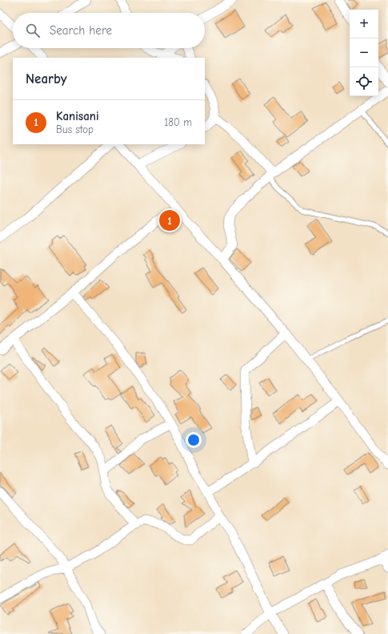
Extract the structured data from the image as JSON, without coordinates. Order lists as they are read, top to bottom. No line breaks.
{"page":{"map_buttons":["+","−"],"search":"Search here","heading":"Nearby","list":[{"mark":"1","name":"Kanisani","note":"Bus stop","value":"180 m"}],"pins":"1"}}
